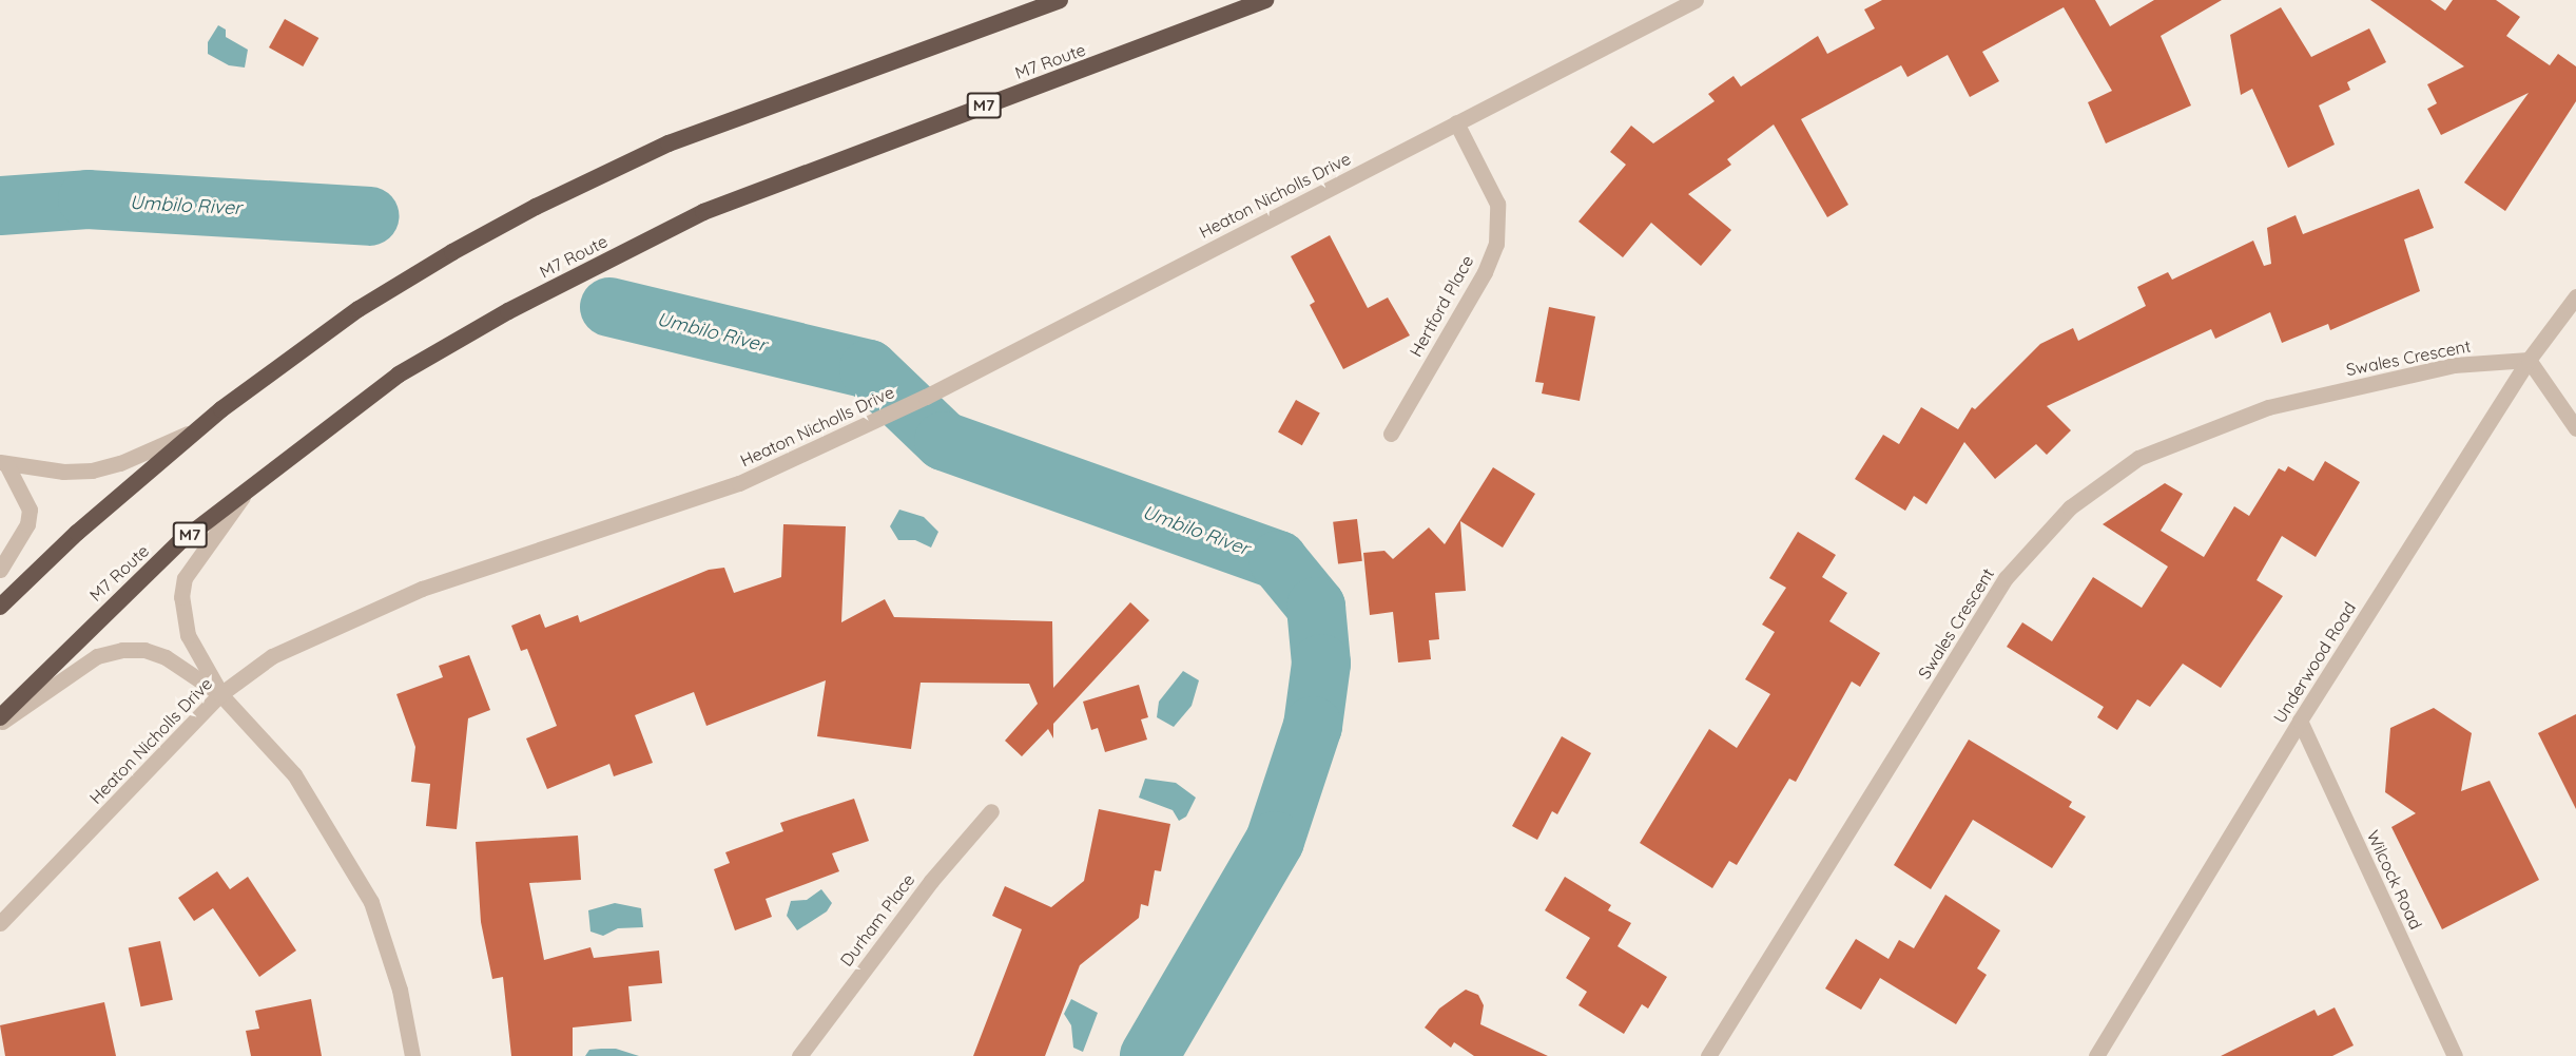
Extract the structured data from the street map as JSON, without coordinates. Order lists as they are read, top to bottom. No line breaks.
{"streets":{"highway":["M7 Route","M7"],"street":["Heaton Nicholls Drive","Hertford Place","Swales Crescent","Underwood Road","Wilcock Road","Durham Place"]},"crossings":[["Heaton Nicholls Drive","Hertford Place"],["Swales Crescent","Underwood Road"],["Underwood Road","Wilcock Road"]],"water":["Umbilo River"]}
